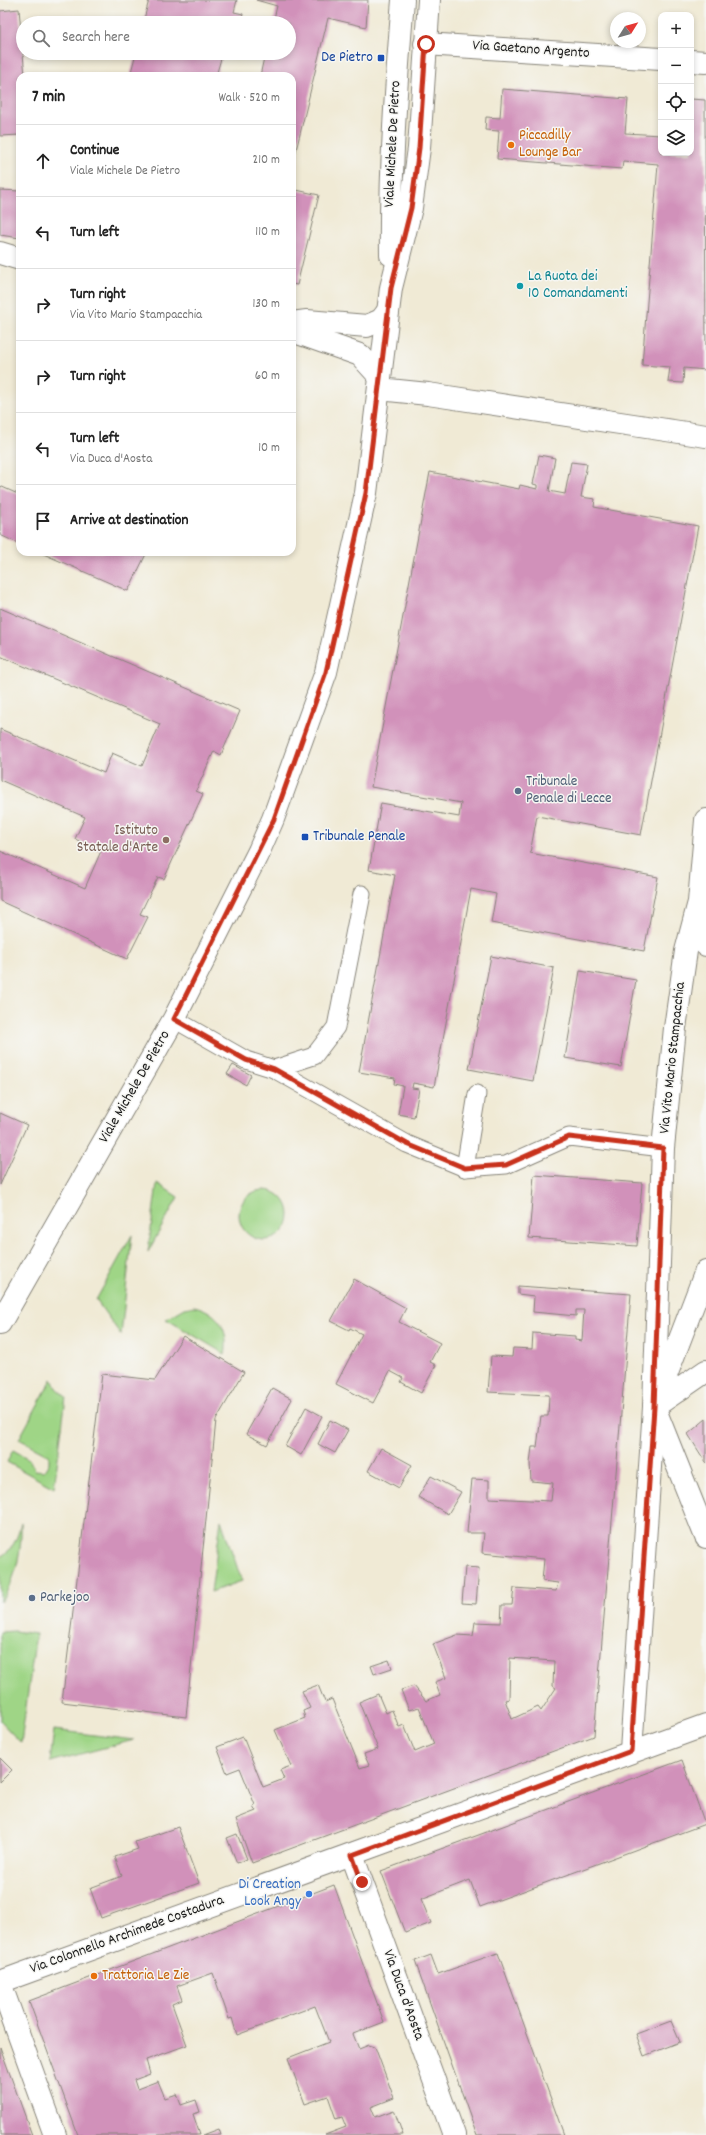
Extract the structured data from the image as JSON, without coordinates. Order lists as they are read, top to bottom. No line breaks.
{"streets":{"street":["Via Gaetano Argento","Viale Michele De Pietro","Via Vito Mario Stampacchia","Via Colonnello Archimede Costadura","Via Duca d'Aosta"]},"crossings":[["Via Gaetano Argento","Viale Michele De Pietro"],["Via Vito Mario Stampacchia","Via Colonnello Archimede Costadura"],["Via Colonnello Archimede Costadura","Via Duca d'Aosta"]],"places":{"transit":["De Pietro","Tribunale Penale"],"other":["Piccadilly Lounge Bar","La Ruota dei 10 Comandamenti","Tribunale Penale di Lecce","Istituto Statale d'Arte","Parkejoo","Di Creation Look Angy","Trattoria Le Zie"]},"north":"top right","page":{"map_buttons":["+","−"],"search":"Search here","heading":["7 min","Walk · 520 m"],"list":[["Continue","Viale Michele De Pietro","210 m"],["Turn left","110 m"],["Turn right","Via Vito Mario Stampacchia","130 m"],["Turn right","60 m"],["Turn left","Via Duca d'Aosta","10 m"],"Arrive at destination"]}}
